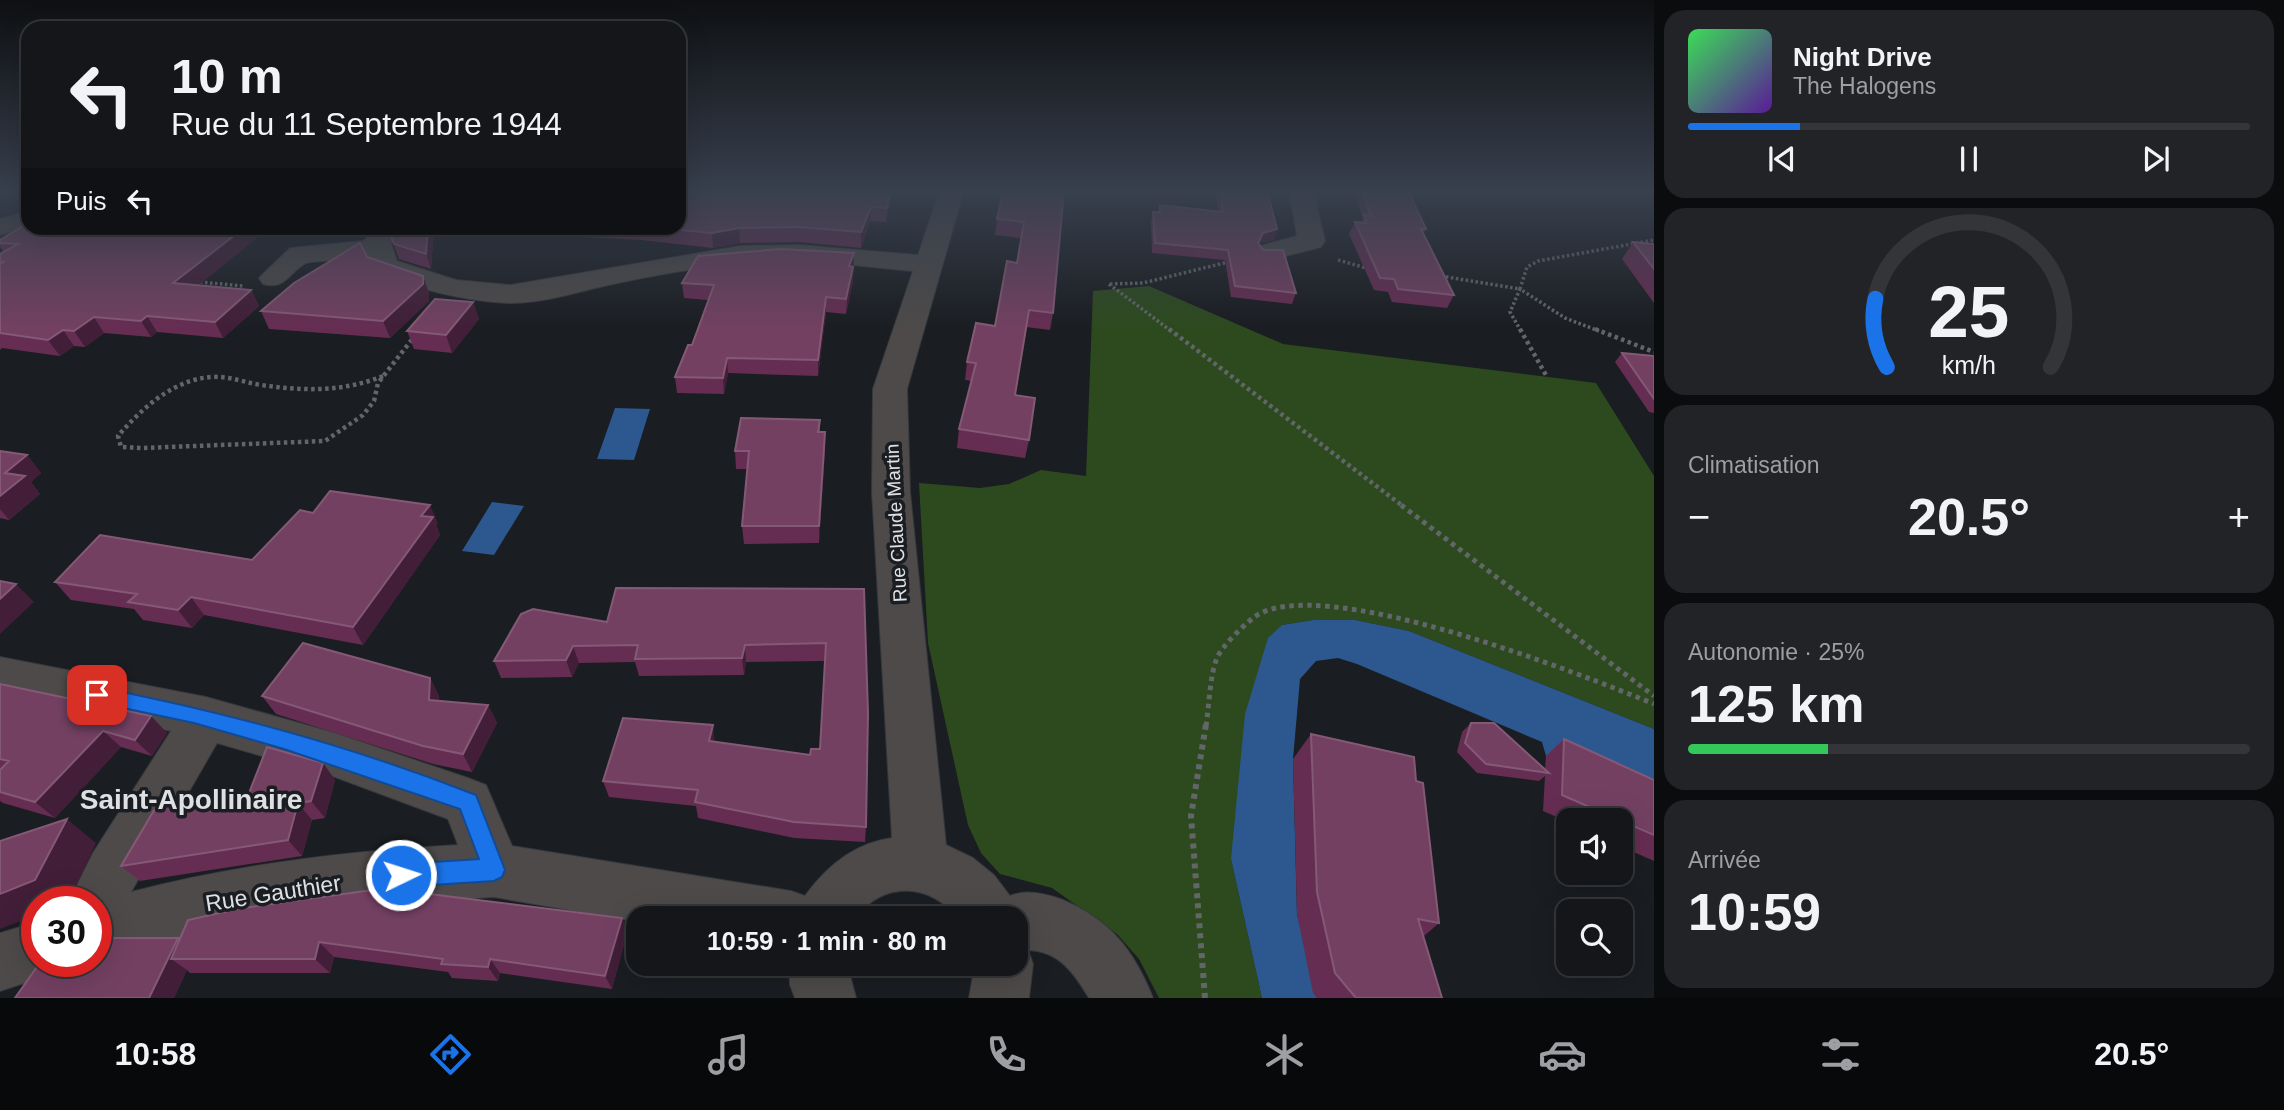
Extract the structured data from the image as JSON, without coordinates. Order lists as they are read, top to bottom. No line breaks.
{"streets":{"street":["Rue Claude Martin","Rue Gauthier"]},"districts":["Saint-Apollinaire"],"page":{"turn":["10 m","Rue du 11 Septembre 1944"],"song":["Night Drive","The Halogens"],"then":"Puis","tile":["Climatisation",["Autonomie · 25%","125 km"],["Arrivée","10:59"]],"heat":["−","20.5°","+"],"limit":"30","trip":"10:59 · 1 min · 80 m","tabs":["10:58","20.5°"],"gauge":["25","km/h"]}}
